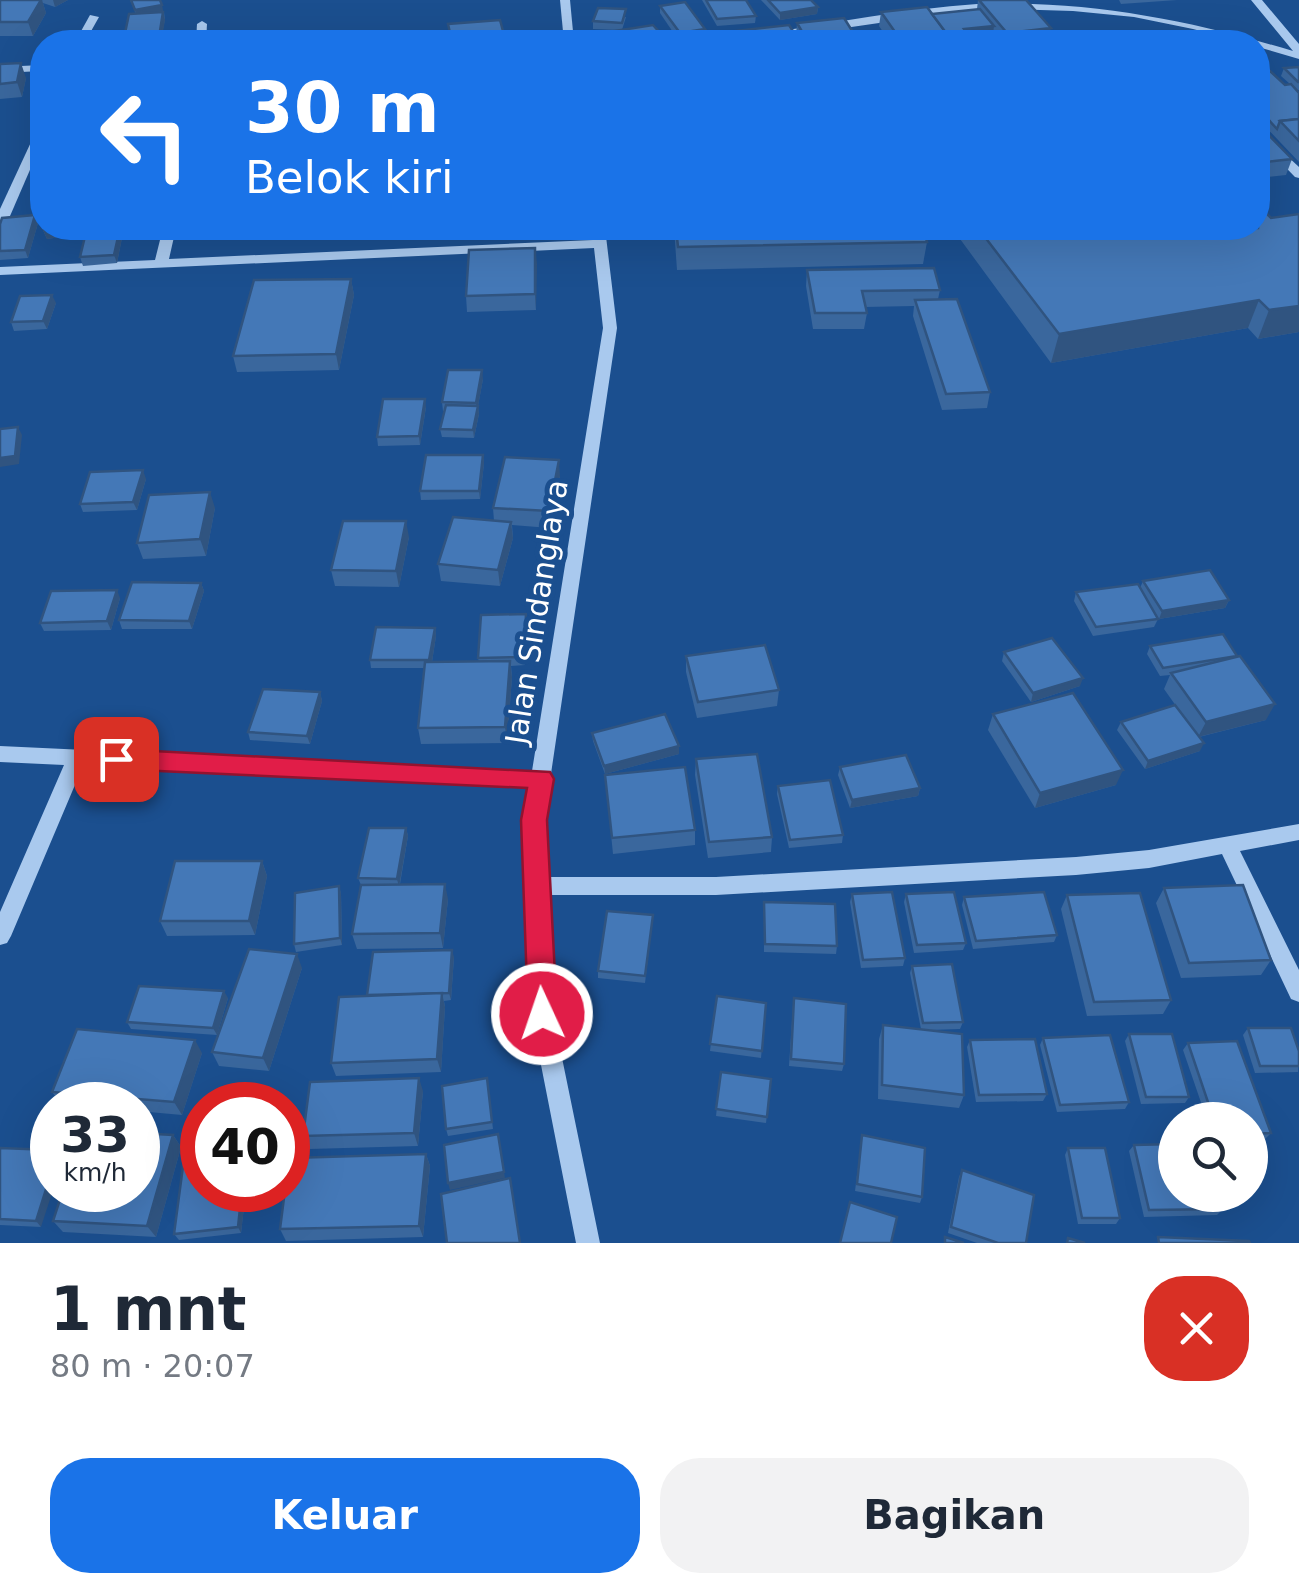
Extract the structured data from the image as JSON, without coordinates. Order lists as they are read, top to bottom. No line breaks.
{"streets":{"street":["Jalan Sindanglaya"]},"page":{"turn":["30 m","Belok kiri"],"speed":"33 km/h","limit":"40","heading":["1 mnt","80 m · 20:07"],"buttons":["Keluar","Bagikan"]}}
